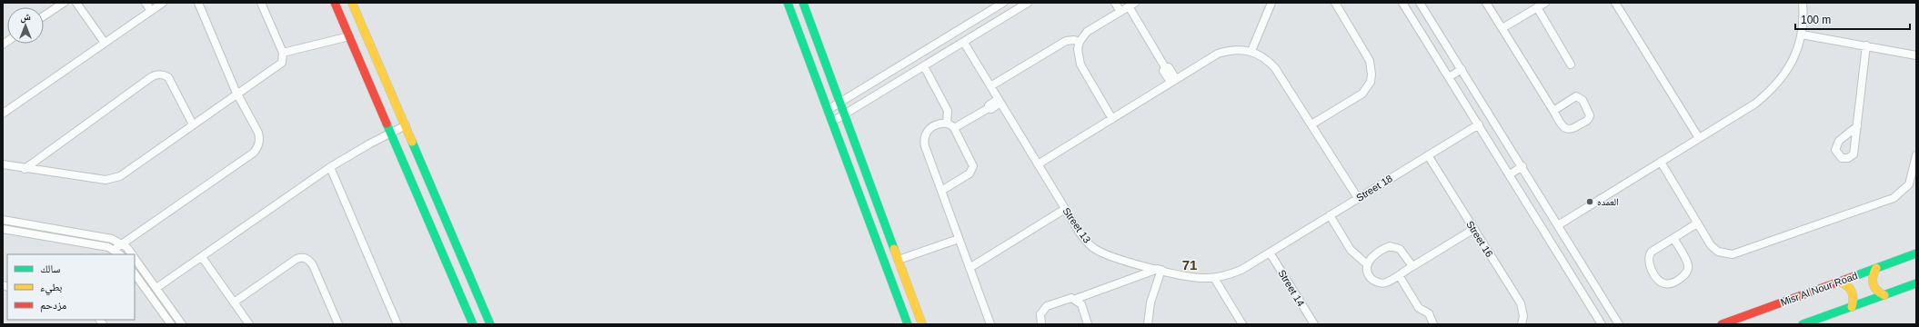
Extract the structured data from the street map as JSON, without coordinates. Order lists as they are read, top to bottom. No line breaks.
{"streets":{"street":["Street 18","Street 13","Street 16","Street 14","Misr Al Nour Road"]},"crossings":[["Street 18","Street 13"],["Street 18","Street 16"],["Street 18","Street 14"],["Street 13","Street 14"]],"districts":["71"],"places":["العمده"],"legend":["سالك","بطيء","مزدحم"],"scale_bar":"100 m","north":"top"}
